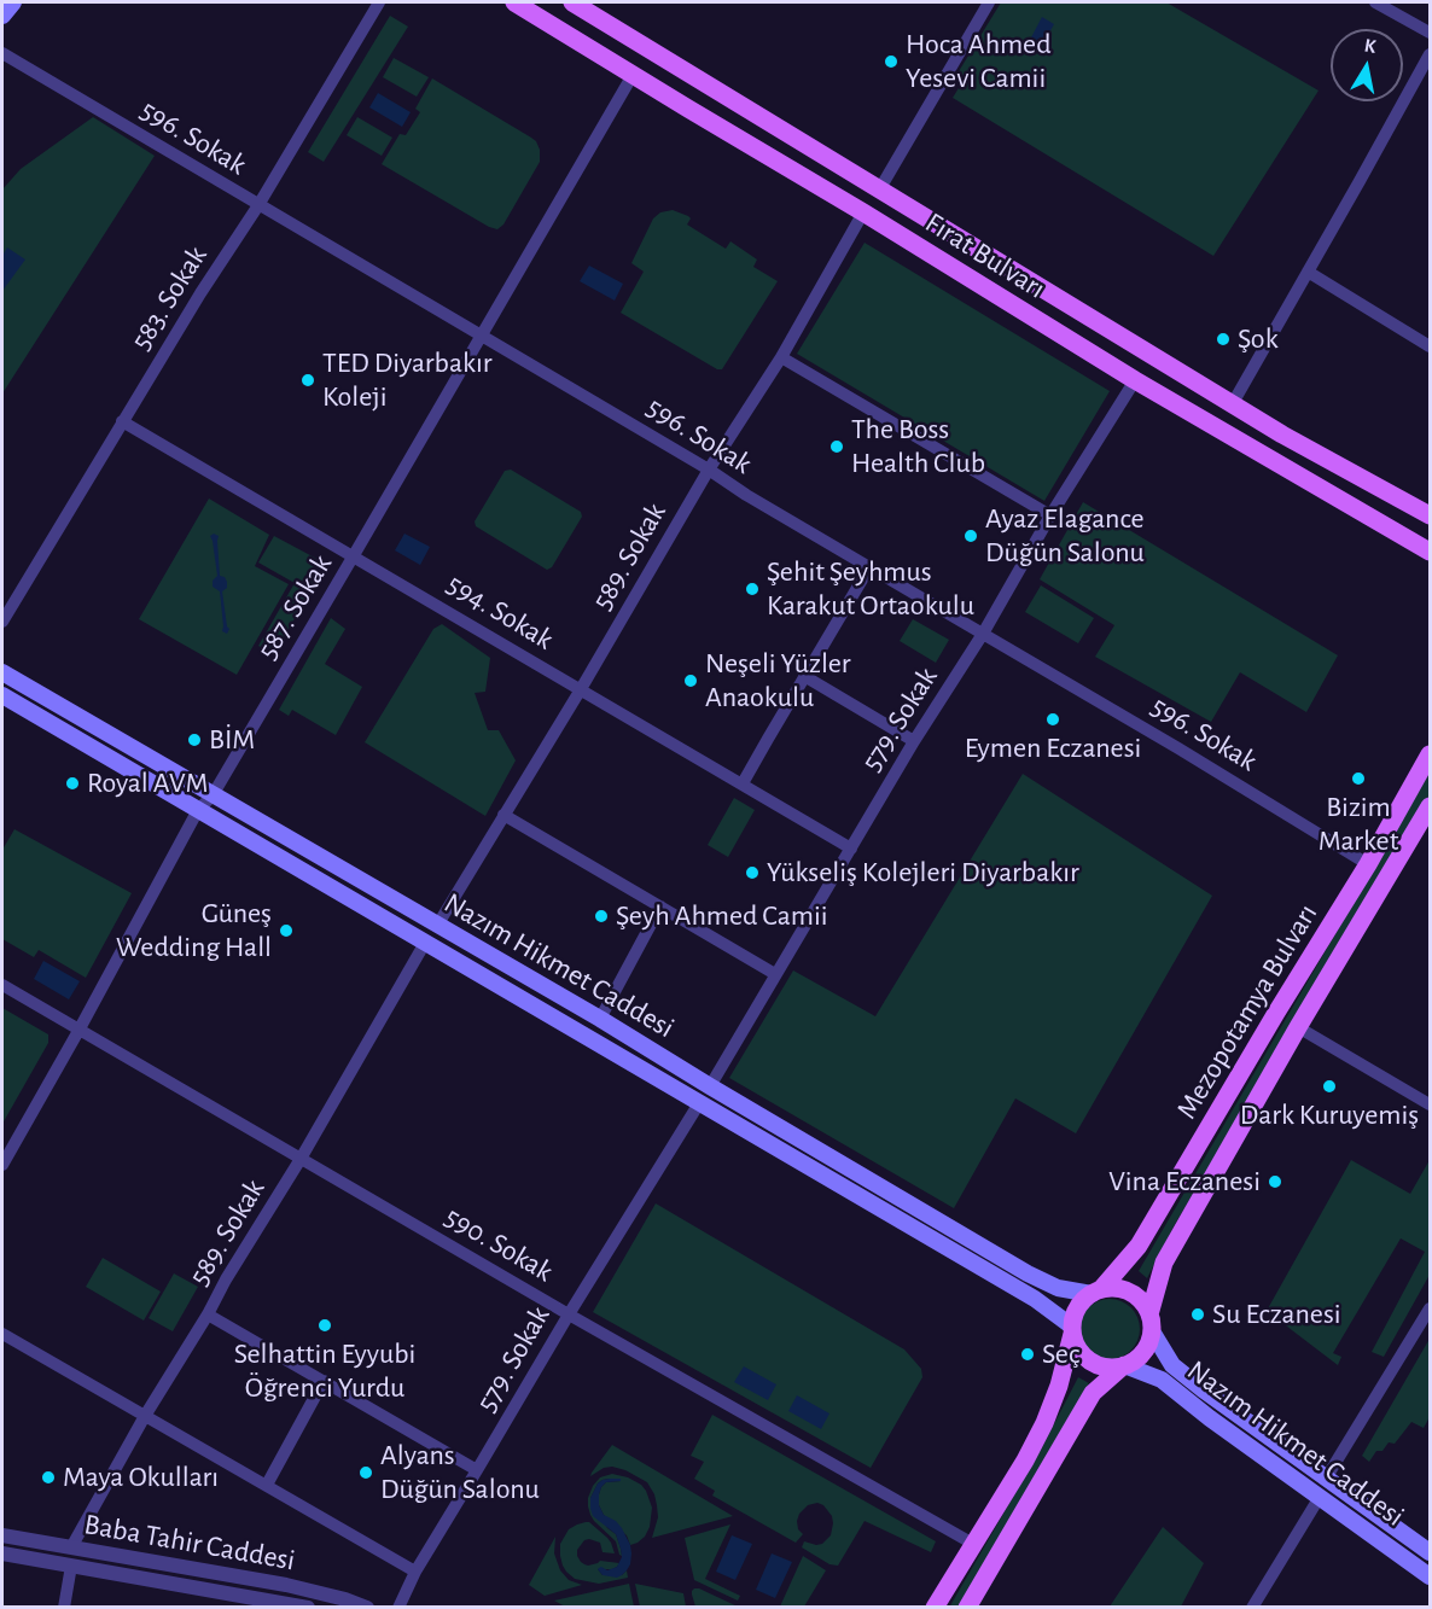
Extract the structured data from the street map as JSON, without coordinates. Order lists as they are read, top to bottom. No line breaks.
{"streets":{"main road":["Fırat Bulvarı","Nazım Hikmet Caddesi","Mezopotamya Bulvarı"],"street":["596. Sokak","583. Sokak","589. Sokak","587. Sokak","594. Sokak","579. Sokak","590. Sokak","Baba Tahir Caddesi"]},"crossings":[["596. Sokak","583. Sokak"],["596. Sokak","589. Sokak"],["596. Sokak","587. Sokak"],["596. Sokak","579. Sokak"],["596. Sokak","Mezopotamya Bulvarı"],["Fırat Bulvarı","589. Sokak"],["Fırat Bulvarı","587. Sokak"],["Fırat Bulvarı","579. Sokak"],["583. Sokak","594. Sokak"],["589. Sokak","594. Sokak"],["589. Sokak","Nazım Hikmet Caddesi"],["589. Sokak","590. Sokak"],["589. Sokak","Baba Tahir Caddesi"],["587. Sokak","594. Sokak"],["587. Sokak","Nazım Hikmet Caddesi"],["587. Sokak","590. Sokak"],["594. Sokak","579. Sokak"],["579. Sokak","Nazım Hikmet Caddesi"],["579. Sokak","590. Sokak"],["Nazım Hikmet Caddesi","Mezopotamya Bulvarı"]],"places":["Hoca Ahmed Yesevi Camii","Şok","TED Diyarbakır Koleji","The Boss Health Club","Ayaz Elagance Düğün Salonu","Şehit Şeyhmus Karakut Ortaokulu","Neşeli Yüzler Anaokulu","Eymen Eczanesi","BİM","Bizim Market","Royal AVM","Yükseliş Kolejleri Diyarbakır","Şeyh Ahmed Camii","Güneş Wedding Hall","Dark Kuruyemiş","Vina Eczanesi","Su Eczanesi","Selhattin Eyyubi Öğrenci Yurdu","Seç","Alyans Düğün Salonu","Maya Okulları"],"north":"top"}
